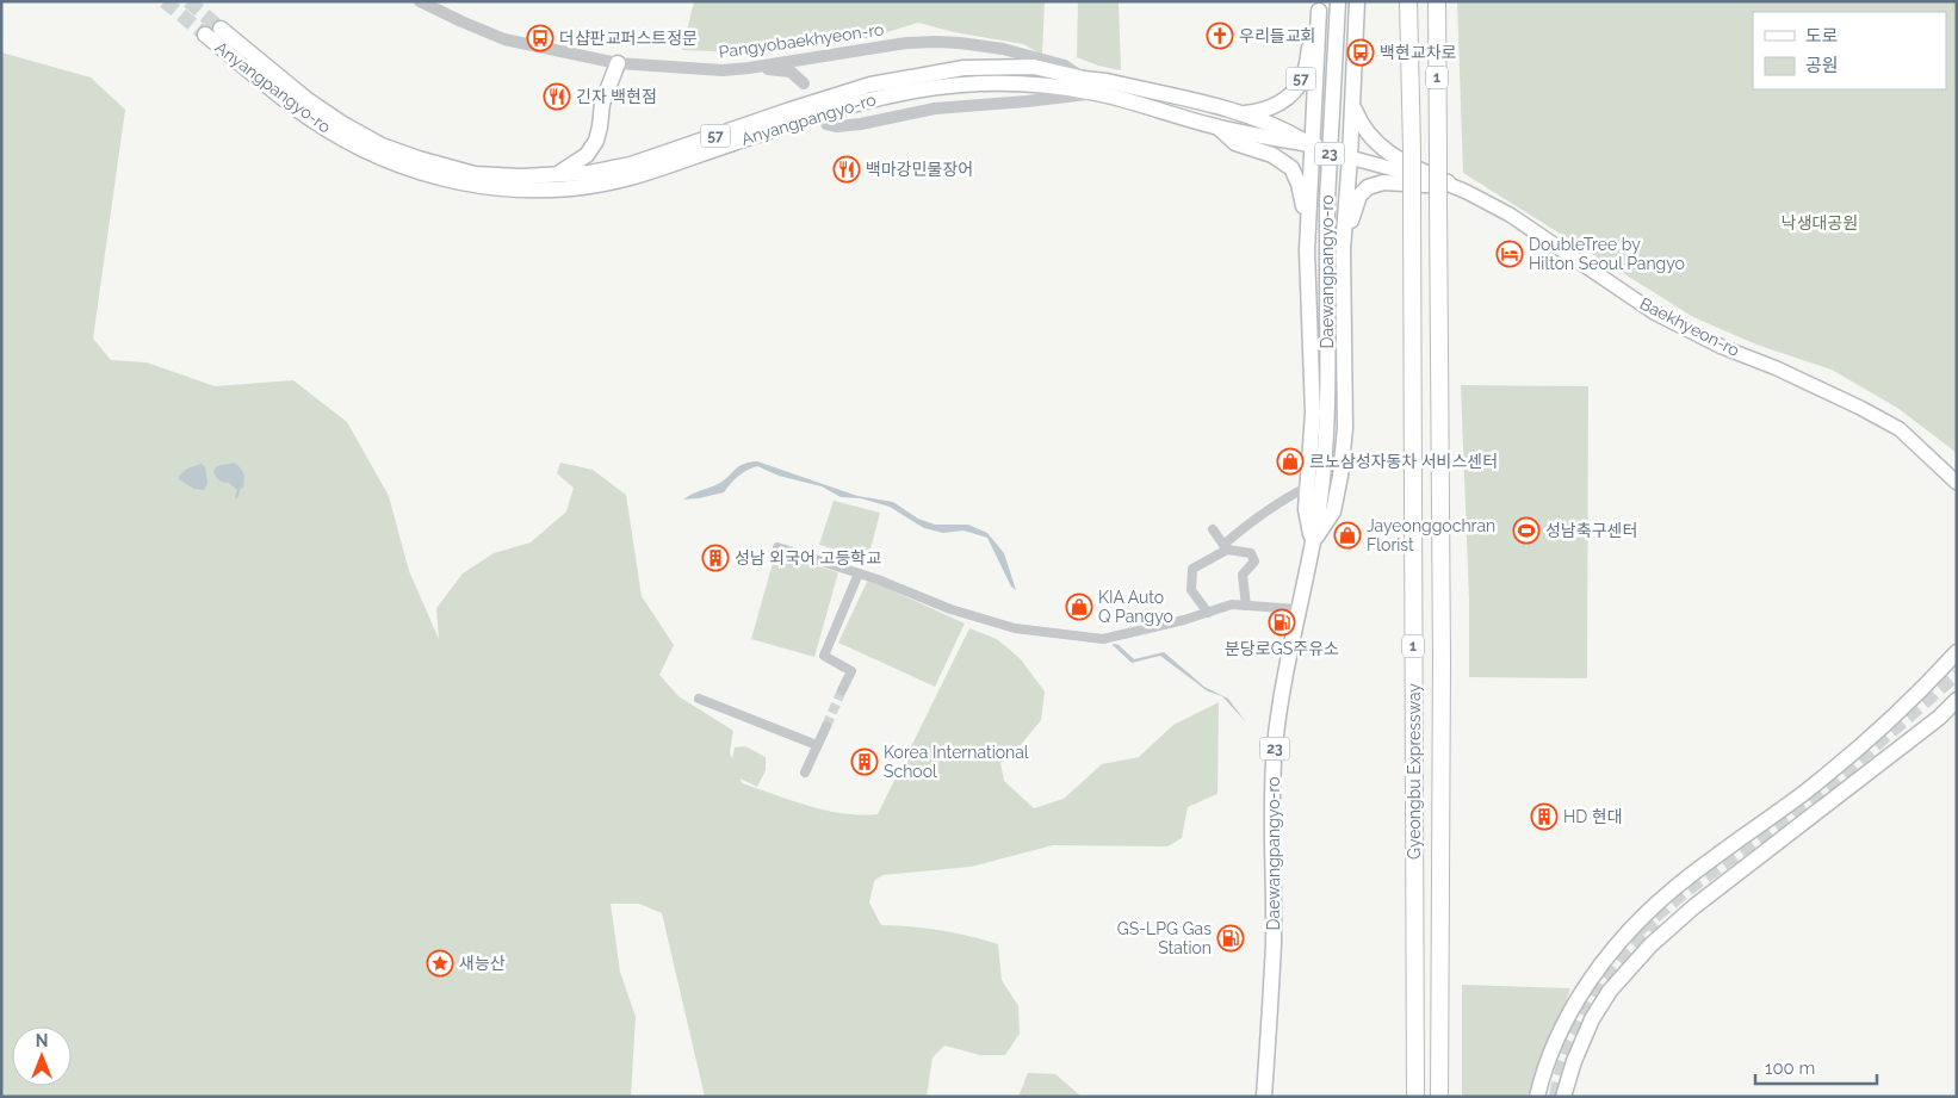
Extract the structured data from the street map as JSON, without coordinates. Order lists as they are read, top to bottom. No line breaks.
{"streets":{"highway":["1","Gyeongbu Expressway"],"main road":["57","Anyangpangyo-ro","23","Daewangpangyo-ro","Baekhyeon-ro"],"street":["Pangyobaekhyeon-ro"]},"crossings":[["Pangyobaekhyeon-ro","Anyangpangyo-ro"],["57","Anyangpangyo-ro"],["57","Daewangpangyo-ro"],["Anyangpangyo-ro","Daewangpangyo-ro"],["Anyangpangyo-ro","Baekhyeon-ro"],["Daewangpangyo-ro","Baekhyeon-ro"]],"parks":["낙생대공원"],"places":{"church":["우리들교회"],"bus stop":["더샵판교퍼스트정문","백현교차로"],"restaurant":["긴자 백현점","백마강민물장어"],"hotel":["DoubleTree by Hilton Seoul Pangyo"],"shop":["르노삼성자동차 서비스센터","Jayeonggochran Florist","KIA Auto Q Pangyo"],"sports":["성남축구센터"],"building":["성남 외국어 고등학교","Korea International School","HD 현대"],"fuel station":["분당로GS주유소","GS-LPG Gas Station"],"place":["새능산"]},"legend":["도로","공원"],"scale_bar":"100 m","north":"top"}
